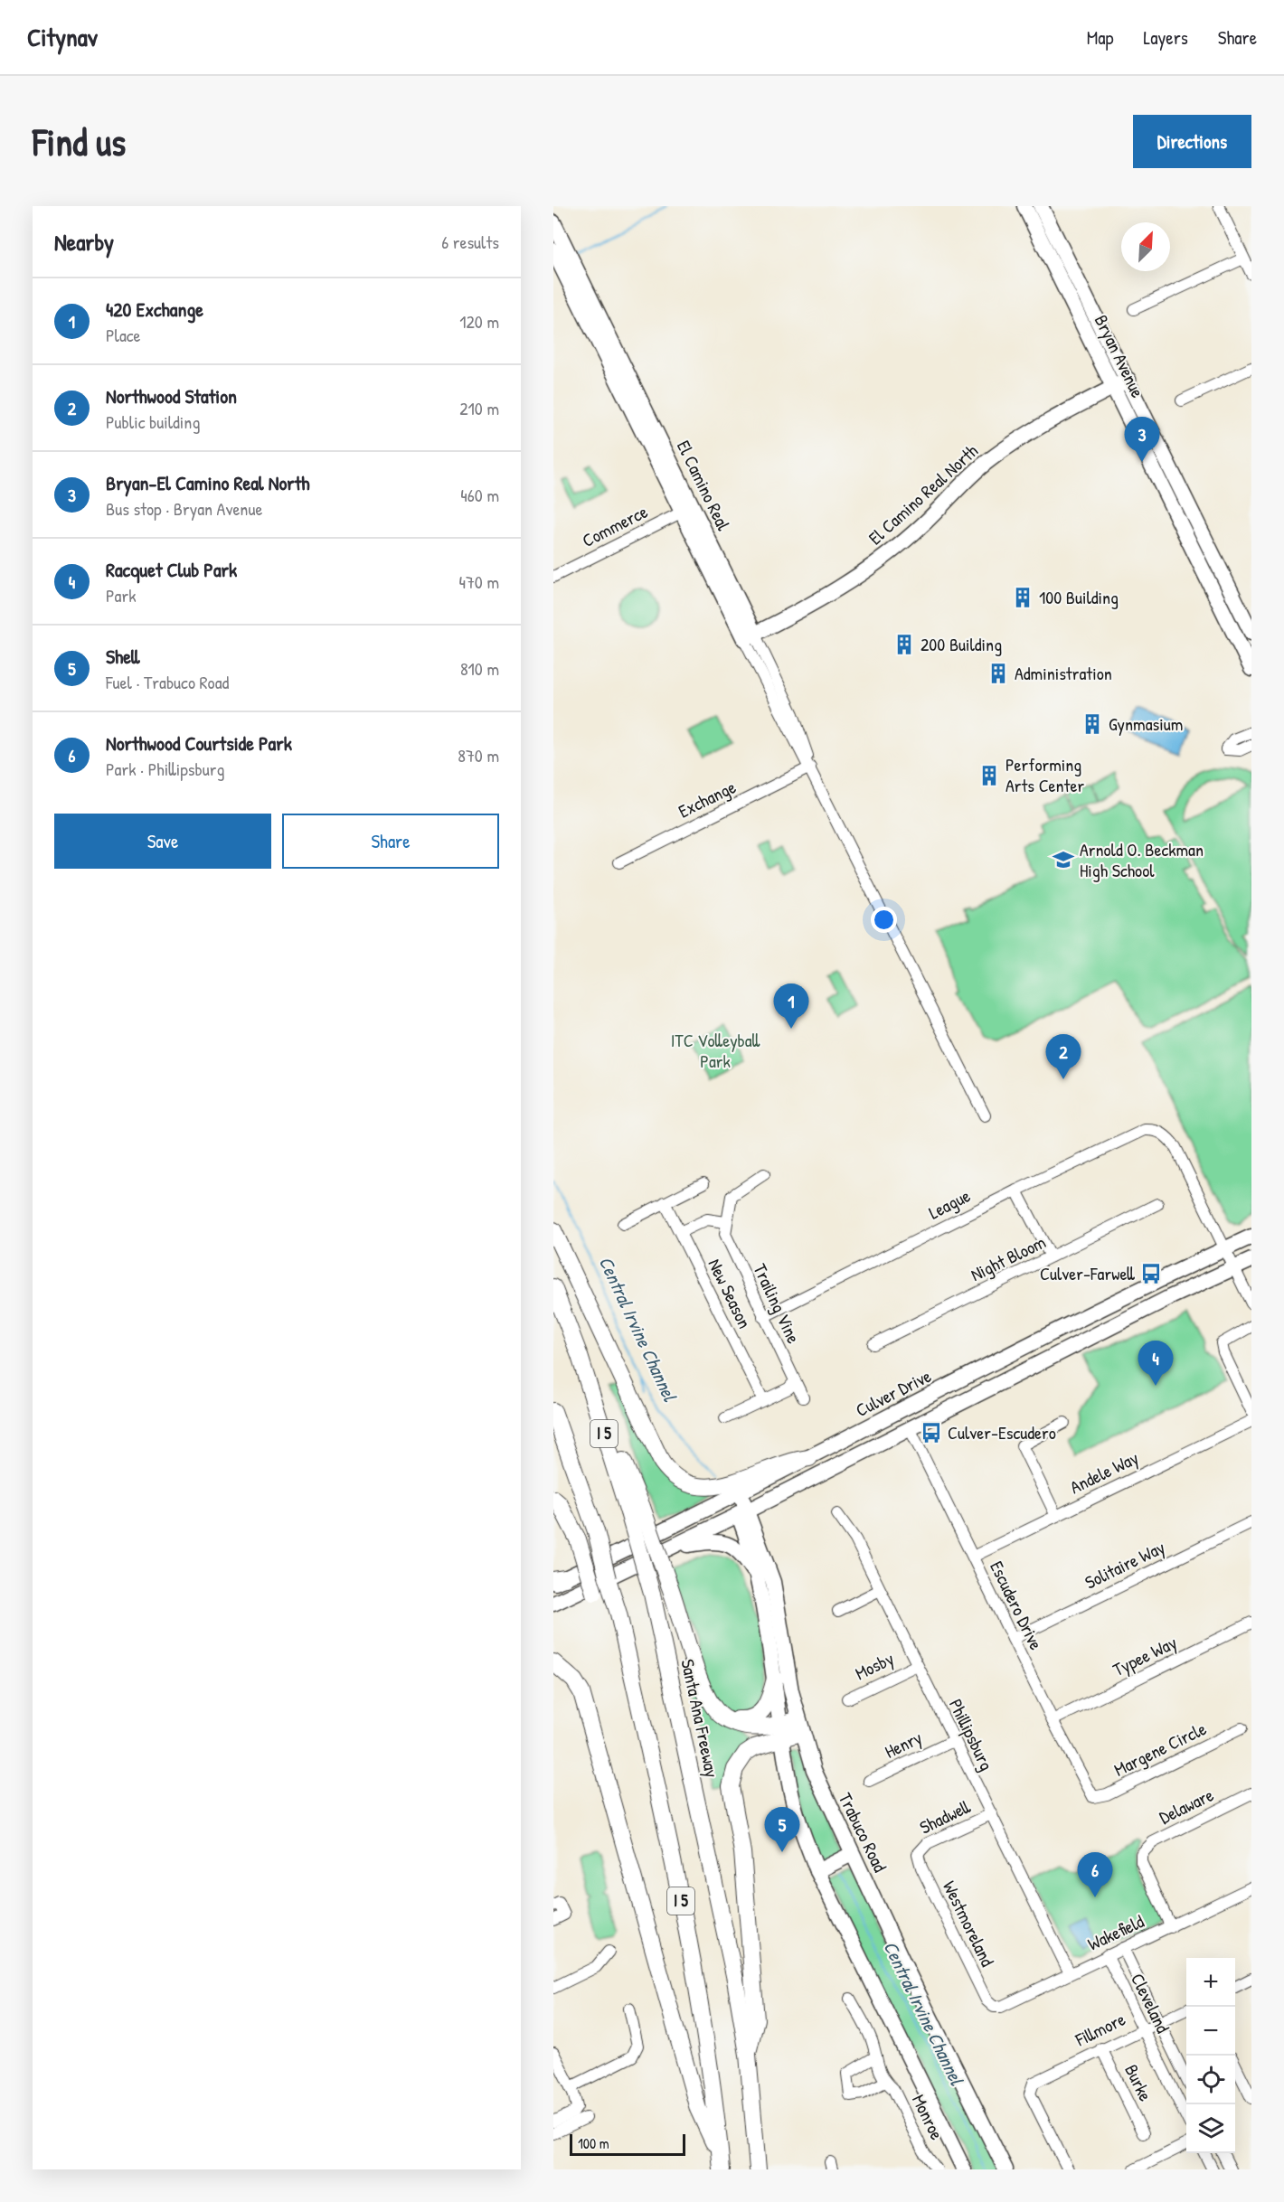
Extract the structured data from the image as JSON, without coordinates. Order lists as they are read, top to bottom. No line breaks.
{"streets":{"highway":["I 5","Santa Ana Freeway"],"main road":["Bryan Avenue","El Camino Real","El Camino Real North","Culver Drive","Trabuco Road"],"street":["Commerce","Exchange","League","Night Bloom","New Season","Trailing Vine","Andele Way","Solitaire Way","Escudero Drive","Typee Way","Mosby","Phillipsburg","Henry","Margene Circle","Delaware","Shadwell","Westmoreland","Wakefield","Cleveland","Fillmore","Burke","Monroe"]},"crossings":[["Bryan Avenue","El Camino Real North"],["El Camino Real","El Camino Real North"],["El Camino Real","Commerce"],["El Camino Real","Exchange"],["League","Trailing Vine"],["League","Culver Drive"],["Culver Drive","Trabuco Road"],["Andele Way","Escudero Drive"],["Solitaire Way","Escudero Drive"],["Escudero Drive","Typee Way"],["Escudero Drive","Margene Circle"],["Mosby","Phillipsburg"],["Phillipsburg","Henry"],["Phillipsburg","Shadwell"],["Phillipsburg","Wakefield"],["Delaware","Wakefield"],["Shadwell","Westmoreland"],["Westmoreland","Wakefield"],["Wakefield","Cleveland"],["Cleveland","Fillmore"],["Fillmore","Burke"]],"water":["Central Irvine Channel"],"parks":["ITC Volleyball Park"],"places":{"building":["100 Building","200 Building","Administration","Gynmasium","Performing Arts Center"],"school or university":["Arnold O. Beckman High School"],"bus stop":["Culver-Farwell","Culver-Escudero"]},"scale_bar":"100 m","north":"top right","page":{"header":"Citynav","nav":["Map","Layers","Share"],"buttons":["Directions",["Save","Share"]],"title":"Find us","heading":["Nearby","6 results"],"list":[{"mark":"1","name":"420 Exchange","note":"Place","value":"120 m"},{"mark":"2","name":"Northwood Station","note":"Public building","value":"210 m"},{"mark":"3","name":"Bryan-El Camino Real North","note":"Bus stop · Bryan Avenue","value":"460 m"},{"mark":"4","name":"Racquet Club Park","note":"Park","value":"470 m"},{"mark":"5","name":"Shell","note":"Fuel · Trabuco Road","value":"810 m"},{"mark":"6","name":"Northwood Courtside Park","note":"Park · Phillipsburg","value":"870 m"}],"pins":["3","1","2","4","5","6"],"map_buttons":["+","−"],"scale":"100 m"}}
